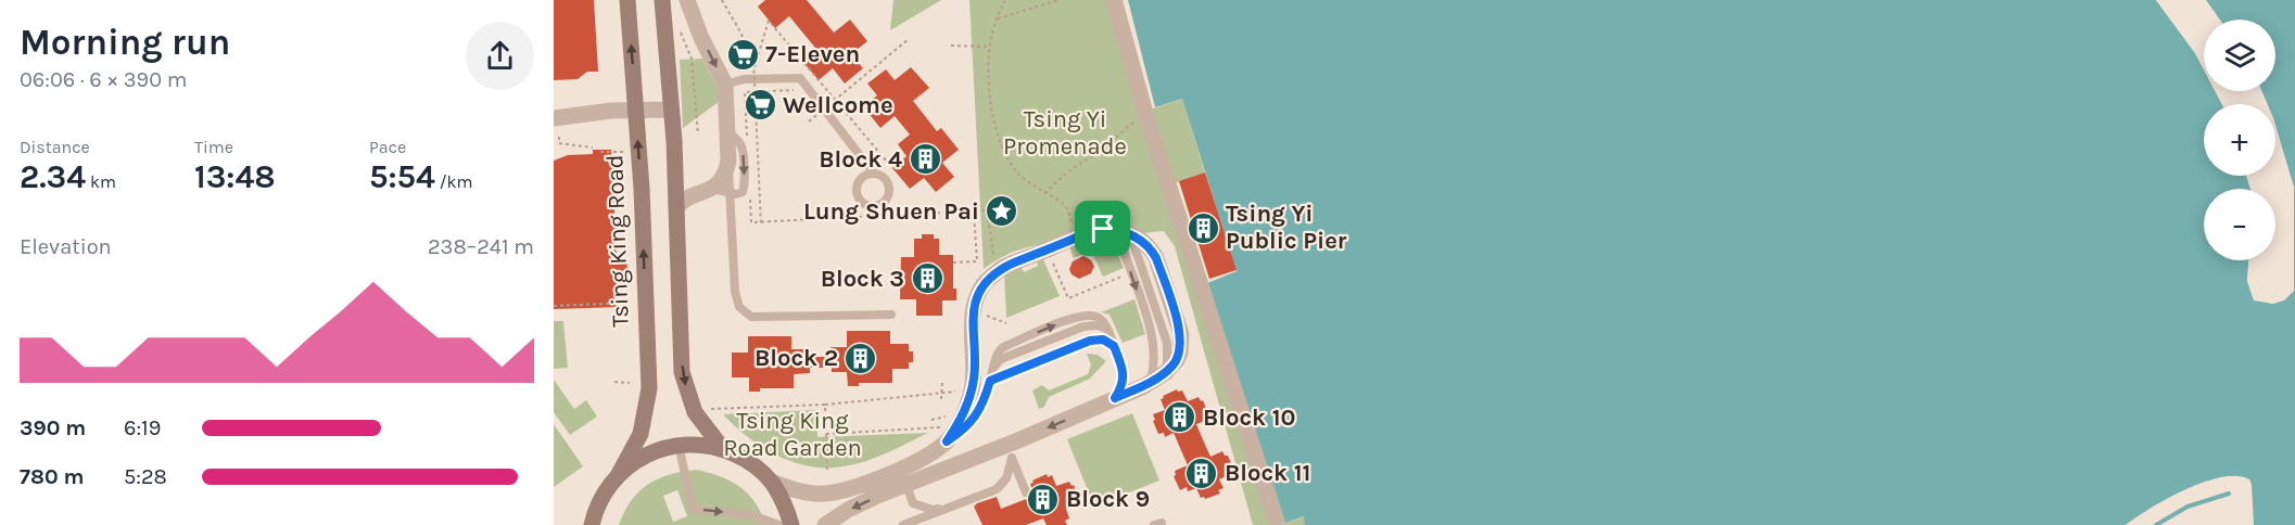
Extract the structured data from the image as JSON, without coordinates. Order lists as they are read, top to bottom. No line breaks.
{"streets":{"main road":["Tsing King Road"]},"parks":["Tsing Yi Promenade","Tsing King Road Garden"],"places":{"supermarket":["7-Eleven","Wellcome"],"building":["Block 4","Tsing Yi Public Pier","Block 3","Block 2","Block 10","Block 11","Block 9"],"place":["Lung Shuen Pai"]},"page":{"heading":["Morning run","06:06 · 6 × 390 m"],"map_buttons":["+","−"],"stats":[["Distance","2.34 km"],["Time","13:48"],["Pace","5:54 /km"]],"chart":["Elevation","238–241 m"],"list":[{"name":"390 m","note":"6:19"},{"name":"780 m","note":"5:28"}]}}
